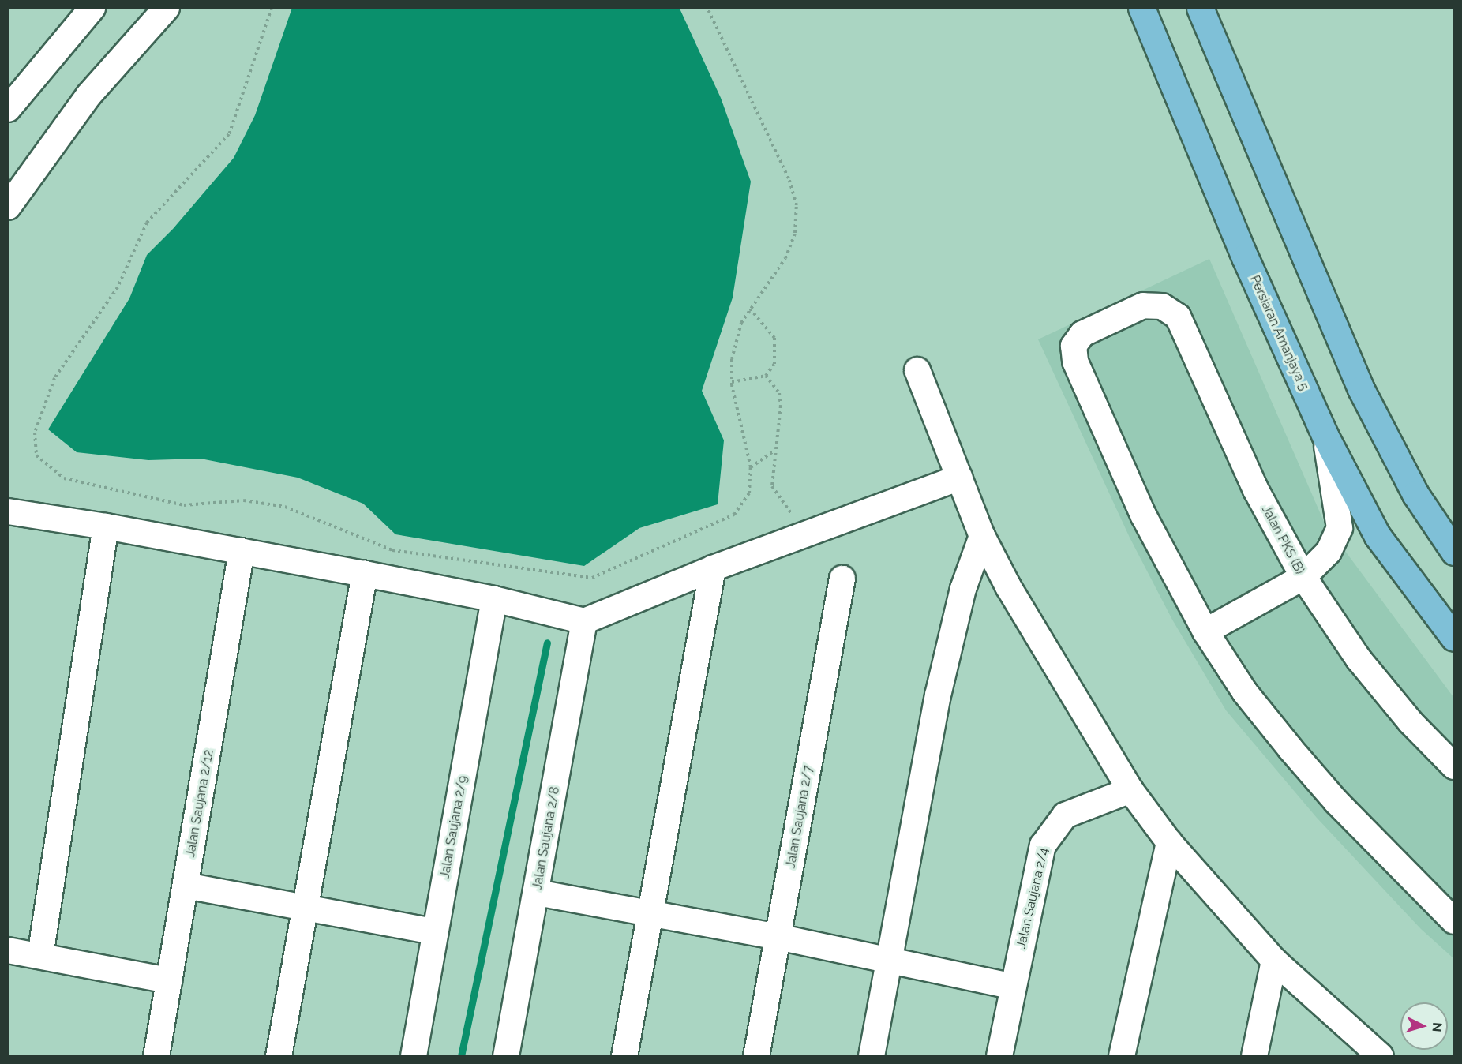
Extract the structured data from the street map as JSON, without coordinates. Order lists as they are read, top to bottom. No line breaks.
{"streets":{"main road":["Persiaran Amanjaya 5"],"street":["Jalan PKS (B)","Jalan Saujana 2/12","Jalan Saujana 2/7","Jalan Saujana 2/9","Jalan Saujana 2/8","Jalan Saujana 2/4"]},"north":"right"}
